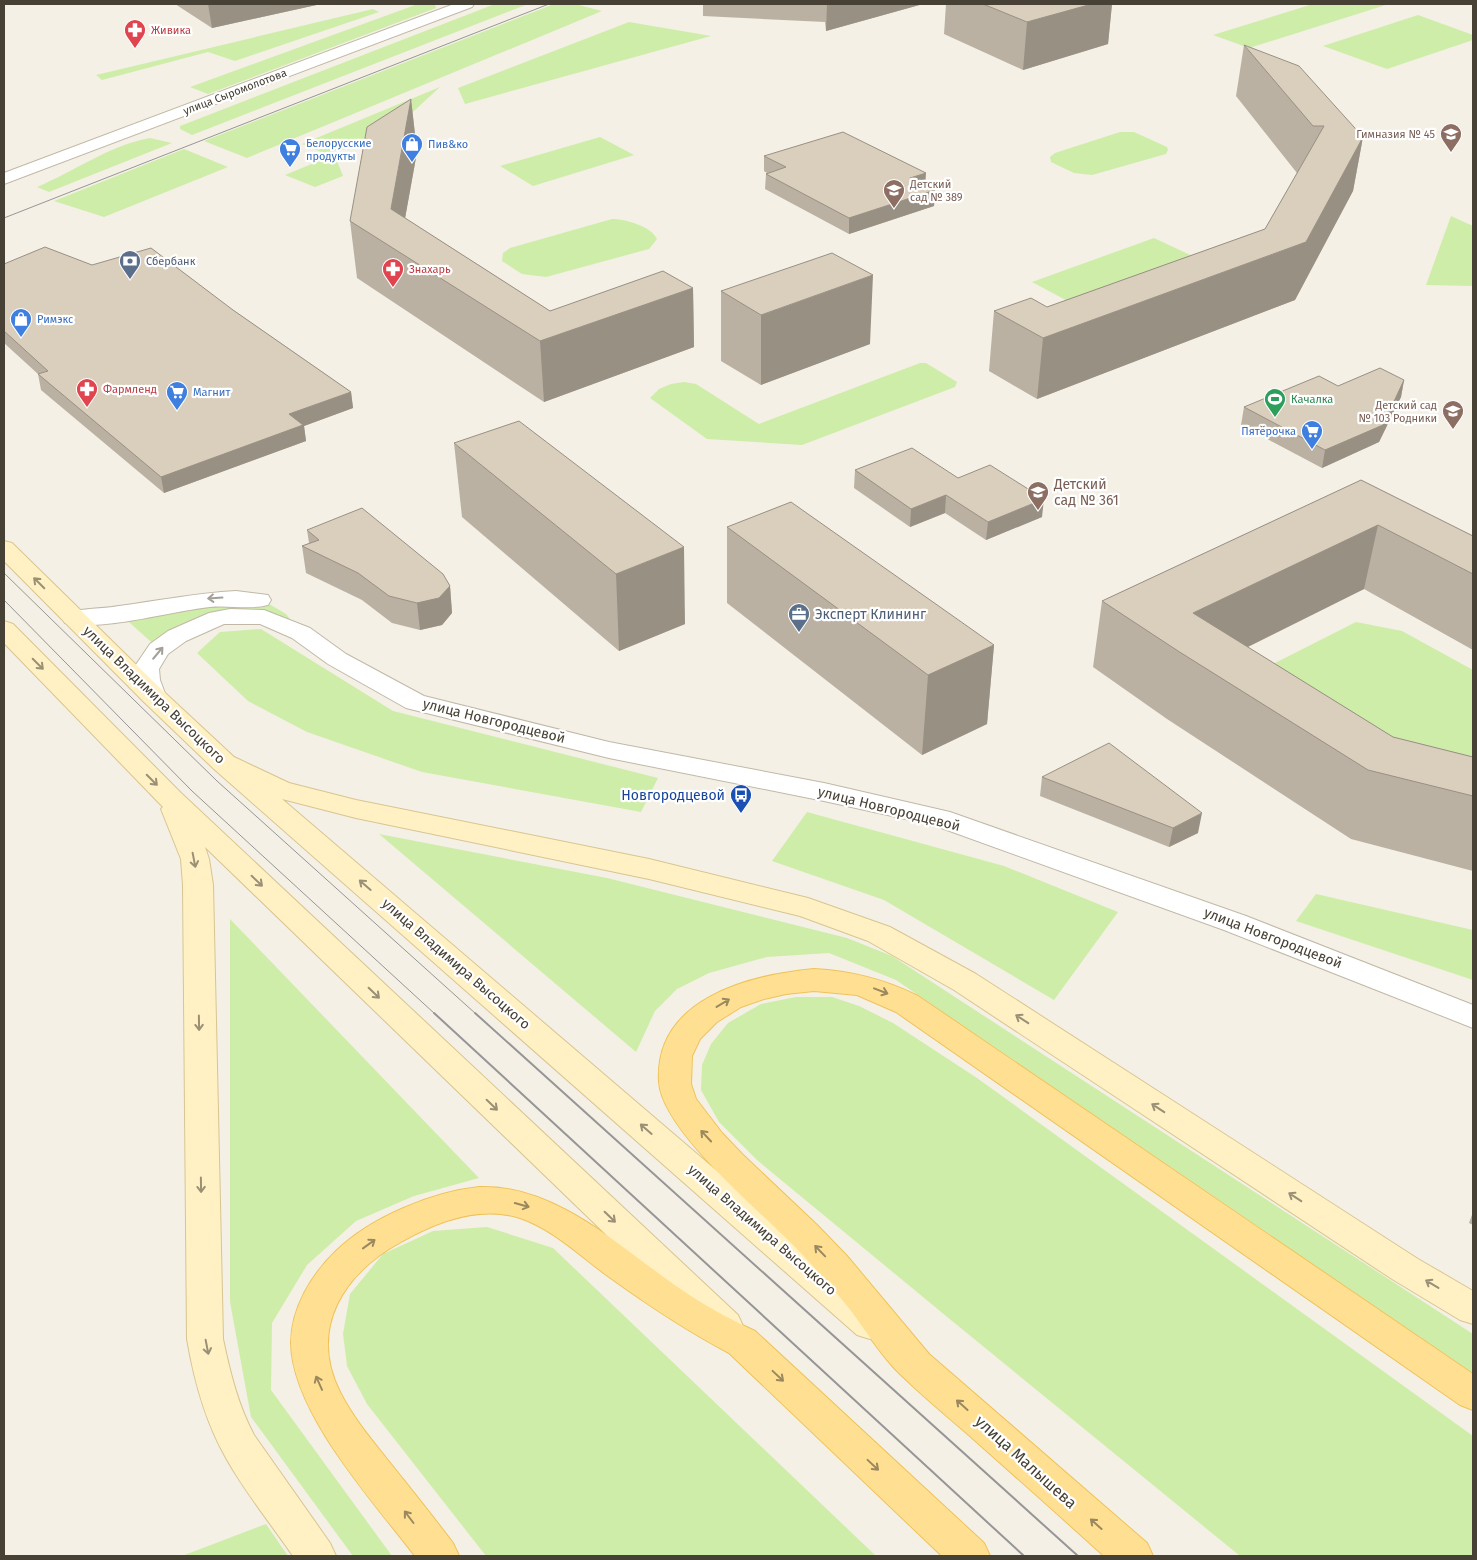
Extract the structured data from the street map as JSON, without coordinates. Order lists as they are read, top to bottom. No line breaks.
{"streets":{"main road":["улица Владимира Высоцкого","улица Малышева"],"street":["улица Сыромолотова","улица Новгородцевой"]},"crossings":[["улица Владимира Высоцкого","улица Новгородцевой"],["улица Владимира Высоцкого","улица Малышева"]],"places":{"pharmacy":["Живика","Знахарь","Фармленд"],"school or university":["Гимназия № 45","Детский сад № 389","Детский сад № 103 Родники","Детский сад № 361"],"shop":["Пив&ко","Римэкс"],"supermarket":["Белорусские продукты","Магнит","Пятёрочка"],"bank":["Сбербанк"],"sports":["Качалка"],"office":["Эксперт Клининг"],"bus stop":["Новгородцевой"]}}
